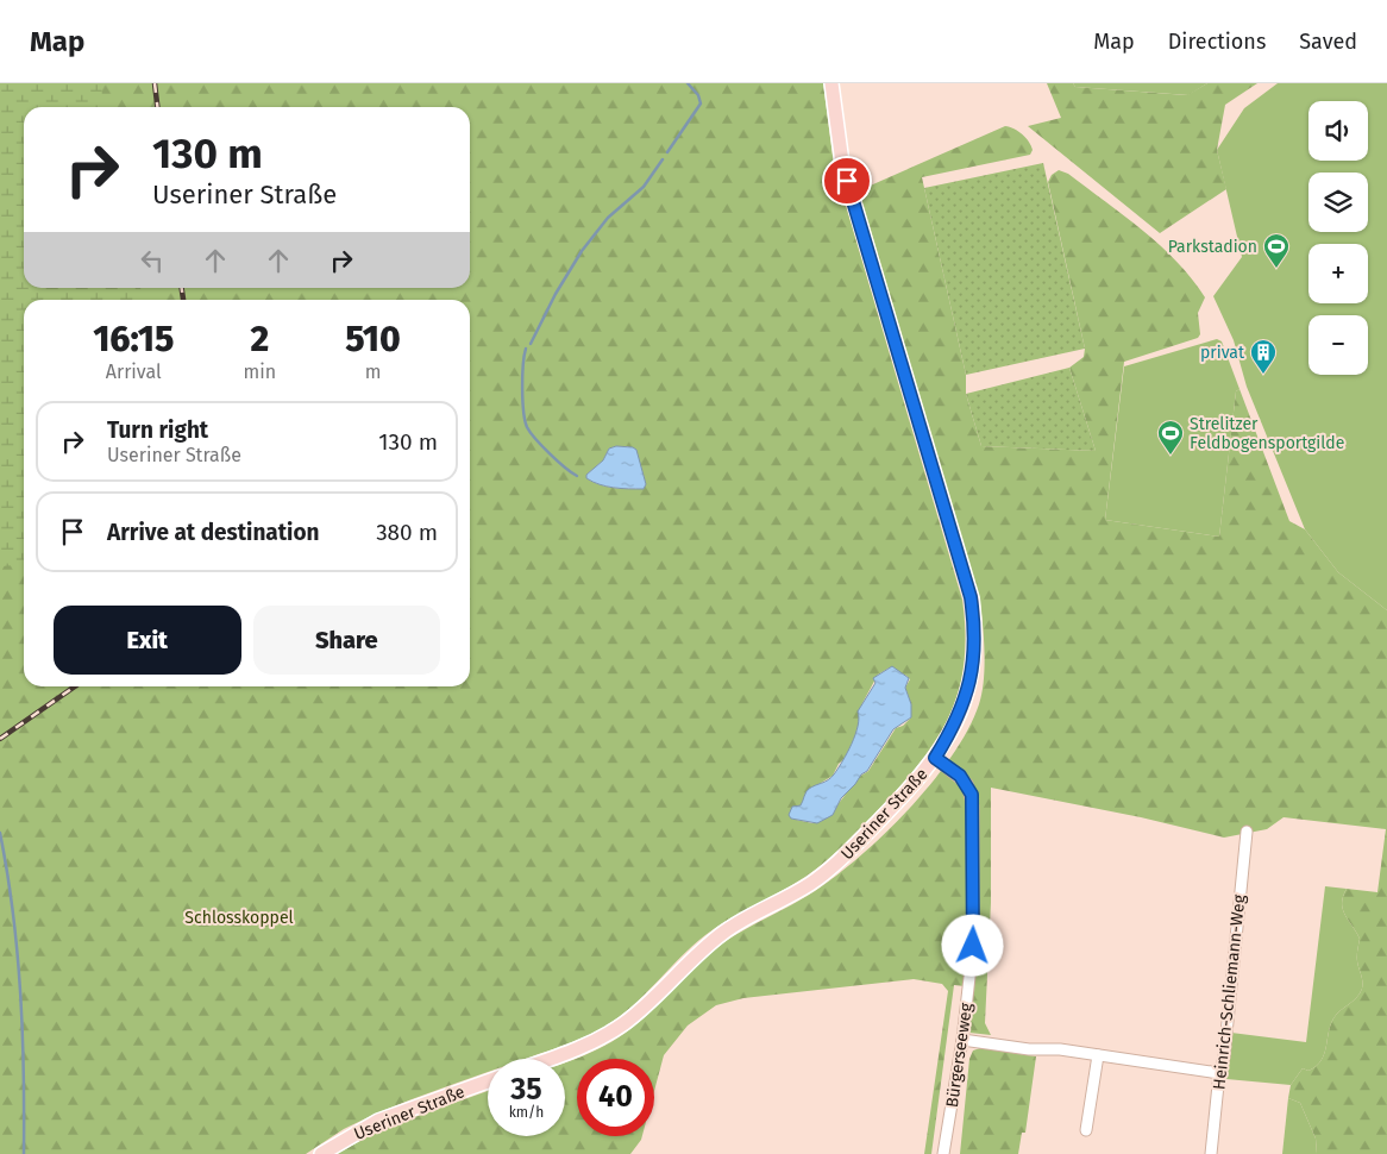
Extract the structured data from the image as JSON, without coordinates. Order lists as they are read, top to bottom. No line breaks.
{"streets":{"main road":["Useriner Straße"],"street":["Heinrich-Schliemann-Weg","Bürgerseeweg"]},"crossings":[["Useriner Straße","Bürgerseeweg"]],"parks":["Schlosskoppel"],"places":{"sports":["Parkstadion","Strelitzer Feldbogensportgilde"],"building":["privat"]},"page":{"header":"Map","nav":["Map","Directions","Saved"],"map_buttons":["+","−"],"turn":["130 m","Useriner Straße"],"eta":["16:15","Arrival","2","min","510","m"],"list":[{"name":"Turn right","note":"Useriner Straße","value":"130 m"},{"name":"Arrive at destination","value":"380 m"}],"buttons":["Exit","Share"],"speed":"35 km/h","limit":"40"}}
